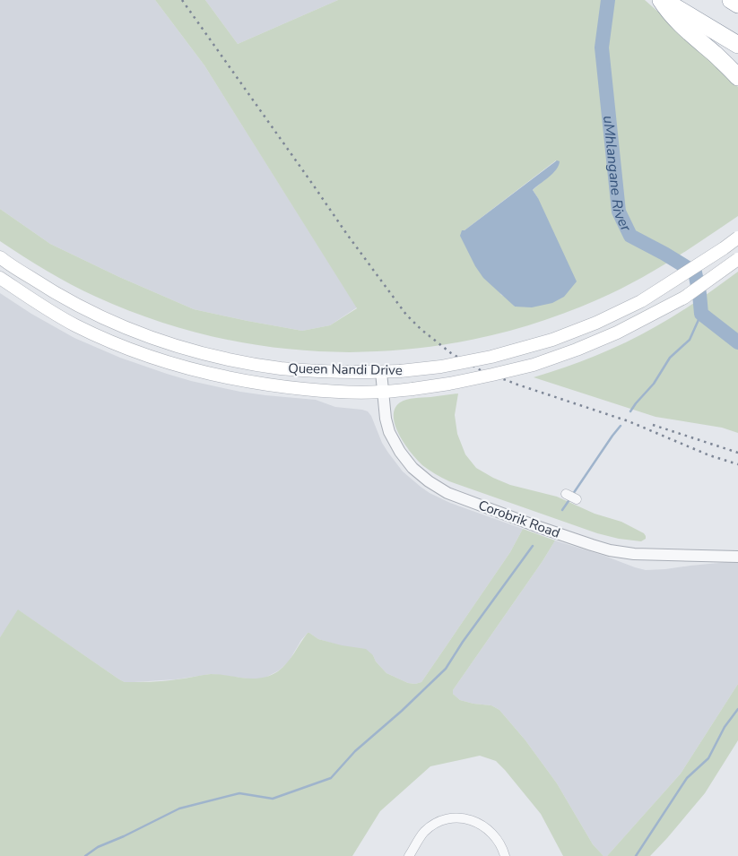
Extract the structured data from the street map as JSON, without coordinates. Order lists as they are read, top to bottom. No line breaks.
{"streets":{"main road":["Queen Nandi Drive"],"street":["Corobrik Road"]},"crossings":[["Queen Nandi Drive","Corobrik Road"]],"water":["uMhlangane River"]}
